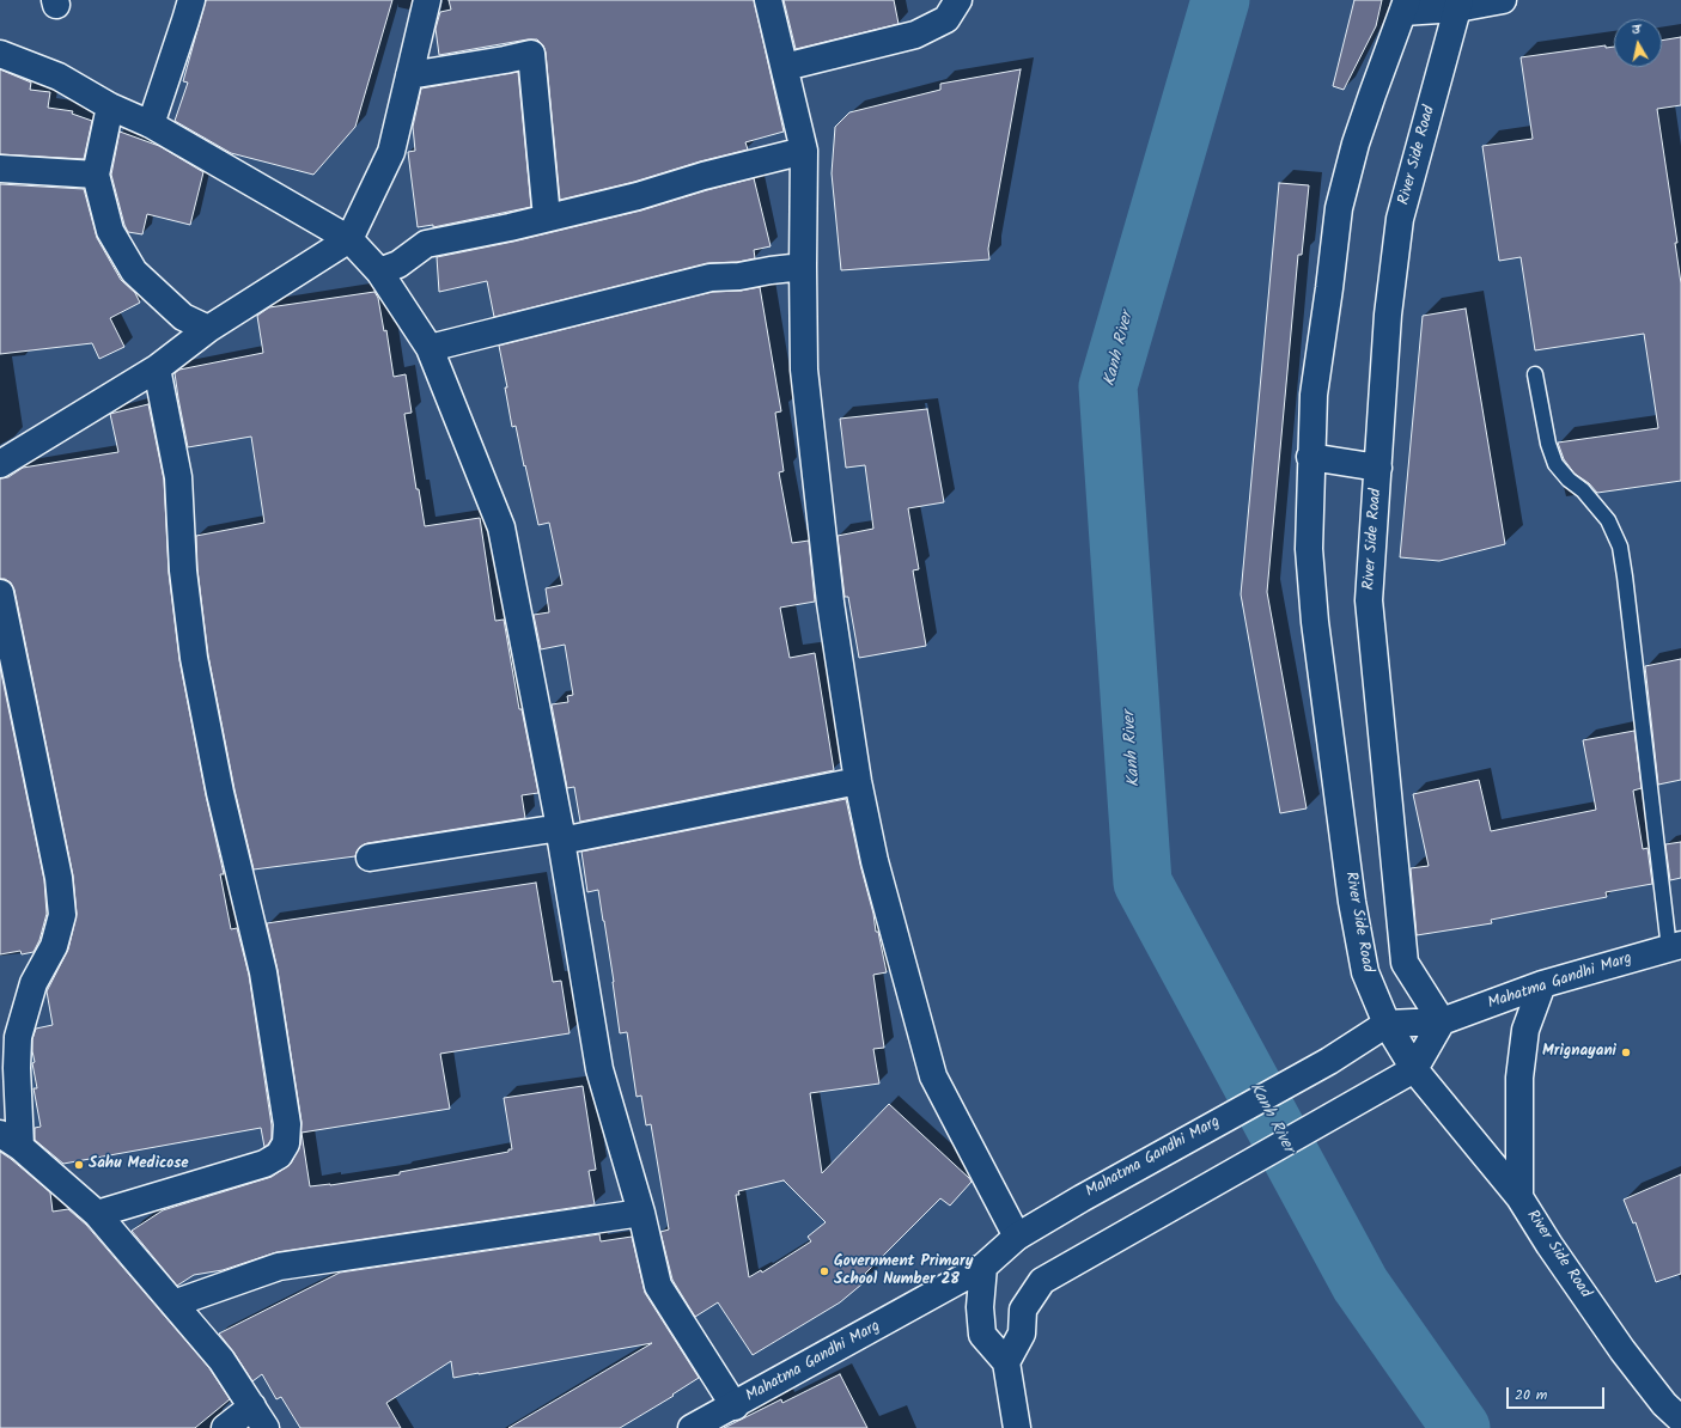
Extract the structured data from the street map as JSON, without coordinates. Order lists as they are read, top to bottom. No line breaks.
{"streets":{"street":["River Side Road","Mahatma Gandhi Marg"]},"crossings":[["River Side Road","Mahatma Gandhi Marg"]],"water":["Kanh River"],"places":["Mrignayani","Sahu Medicose","Government Primary School Number 28"],"scale_bar":"20 m","north":"top"}
